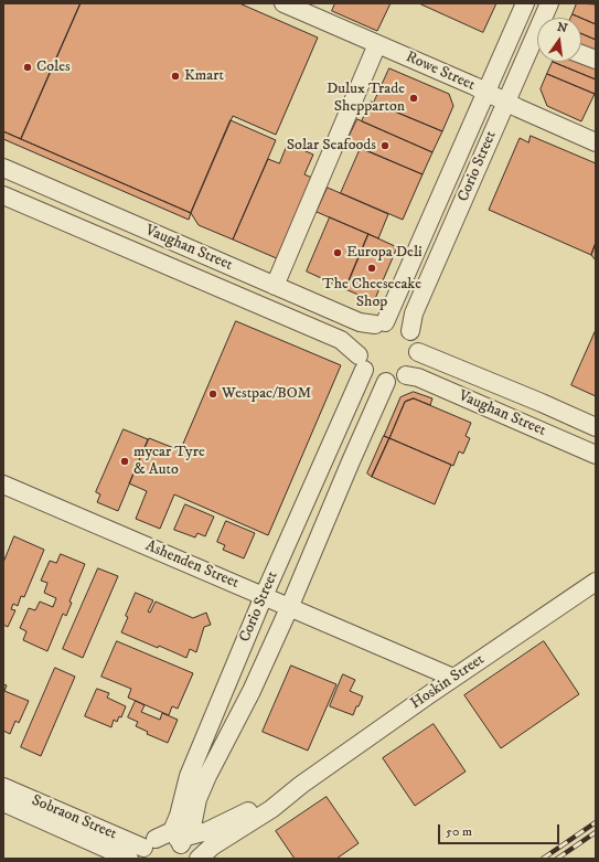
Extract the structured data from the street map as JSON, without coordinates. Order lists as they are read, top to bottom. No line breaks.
{"streets":{"street":["Rowe Street","Corio Street","Vaughan Street","Ashenden Street","Hoskin Street","Sobraon Street"]},"crossings":[["Rowe Street","Corio Street"],["Corio Street","Vaughan Street"],["Corio Street","Ashenden Street"],["Corio Street","Hoskin Street"],["Corio Street","Sobraon Street"],["Ashenden Street","Hoskin Street"],["Hoskin Street","Sobraon Street"]],"places":["Coles","Kmart","Dulux Trade Shepparton","Solar Seafoods","Europa Deli","The Cheesecake Shop","Westpac/BOM","mycar Tyre & Auto"],"scale_bar":"50 m","north":"top"}
